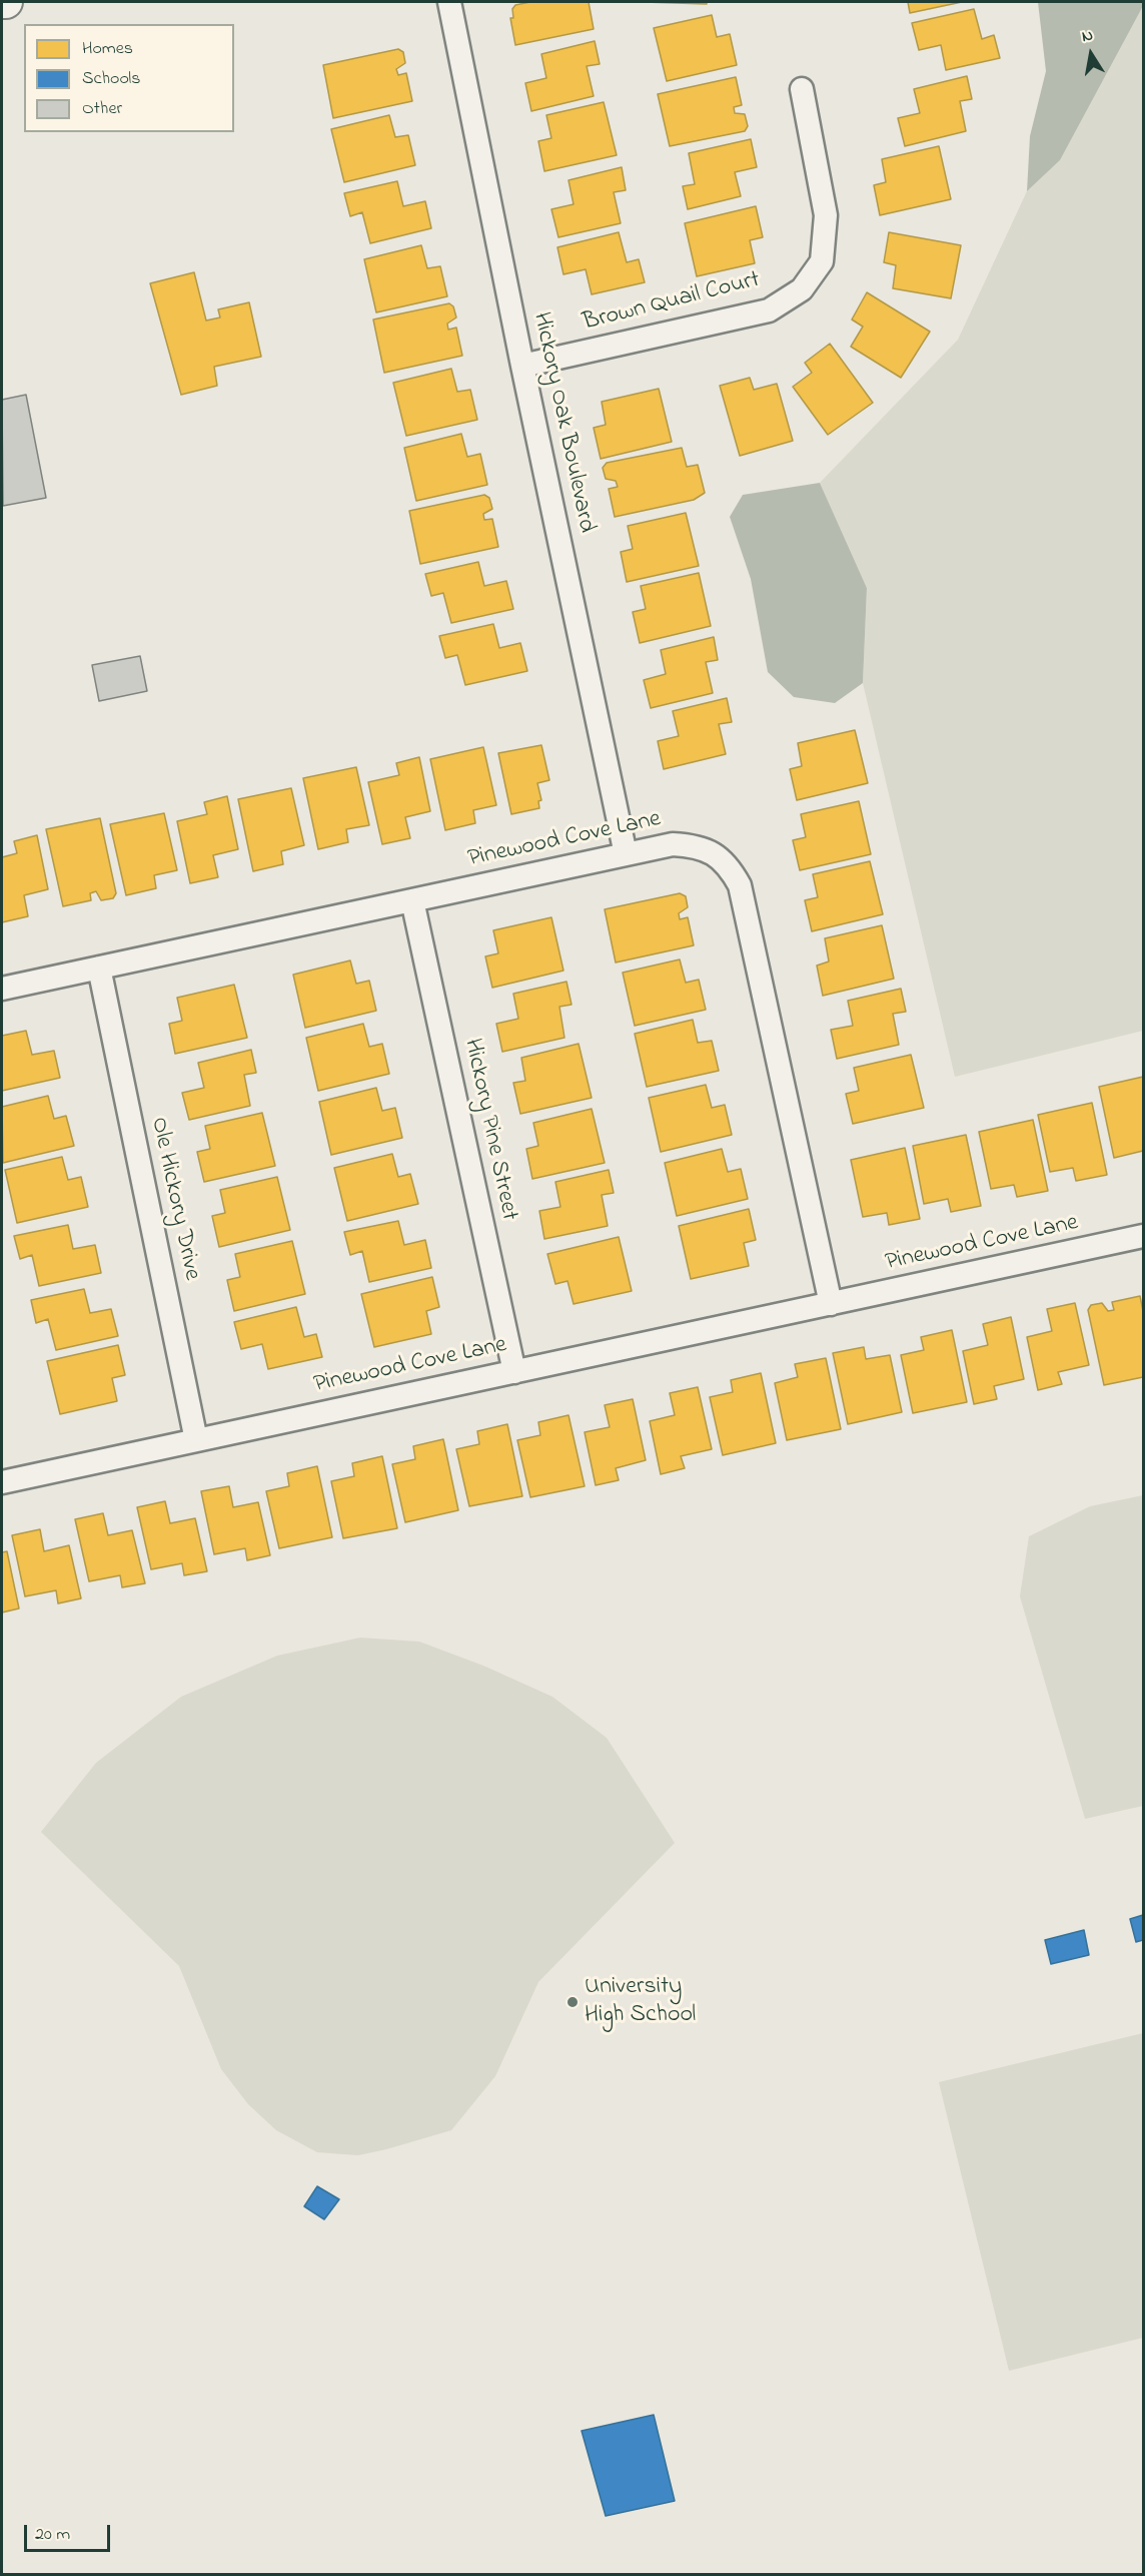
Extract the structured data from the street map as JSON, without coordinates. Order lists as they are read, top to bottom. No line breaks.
{"streets":{"street":["Brown Quail Court","Hickory Oak Boulevard","Pinewood Cove Lane","Hickory Pine Street","Ole Hickory Drive"]},"crossings":[["Brown Quail Court","Hickory Oak Boulevard"],["Hickory Oak Boulevard","Pinewood Cove Lane"],["Pinewood Cove Lane","Hickory Pine Street"],["Pinewood Cove Lane","Ole Hickory Drive"]],"places":["University High School"],"legend":["Homes","Schools","Other"],"scale_bar":"20 m","north":"top"}
